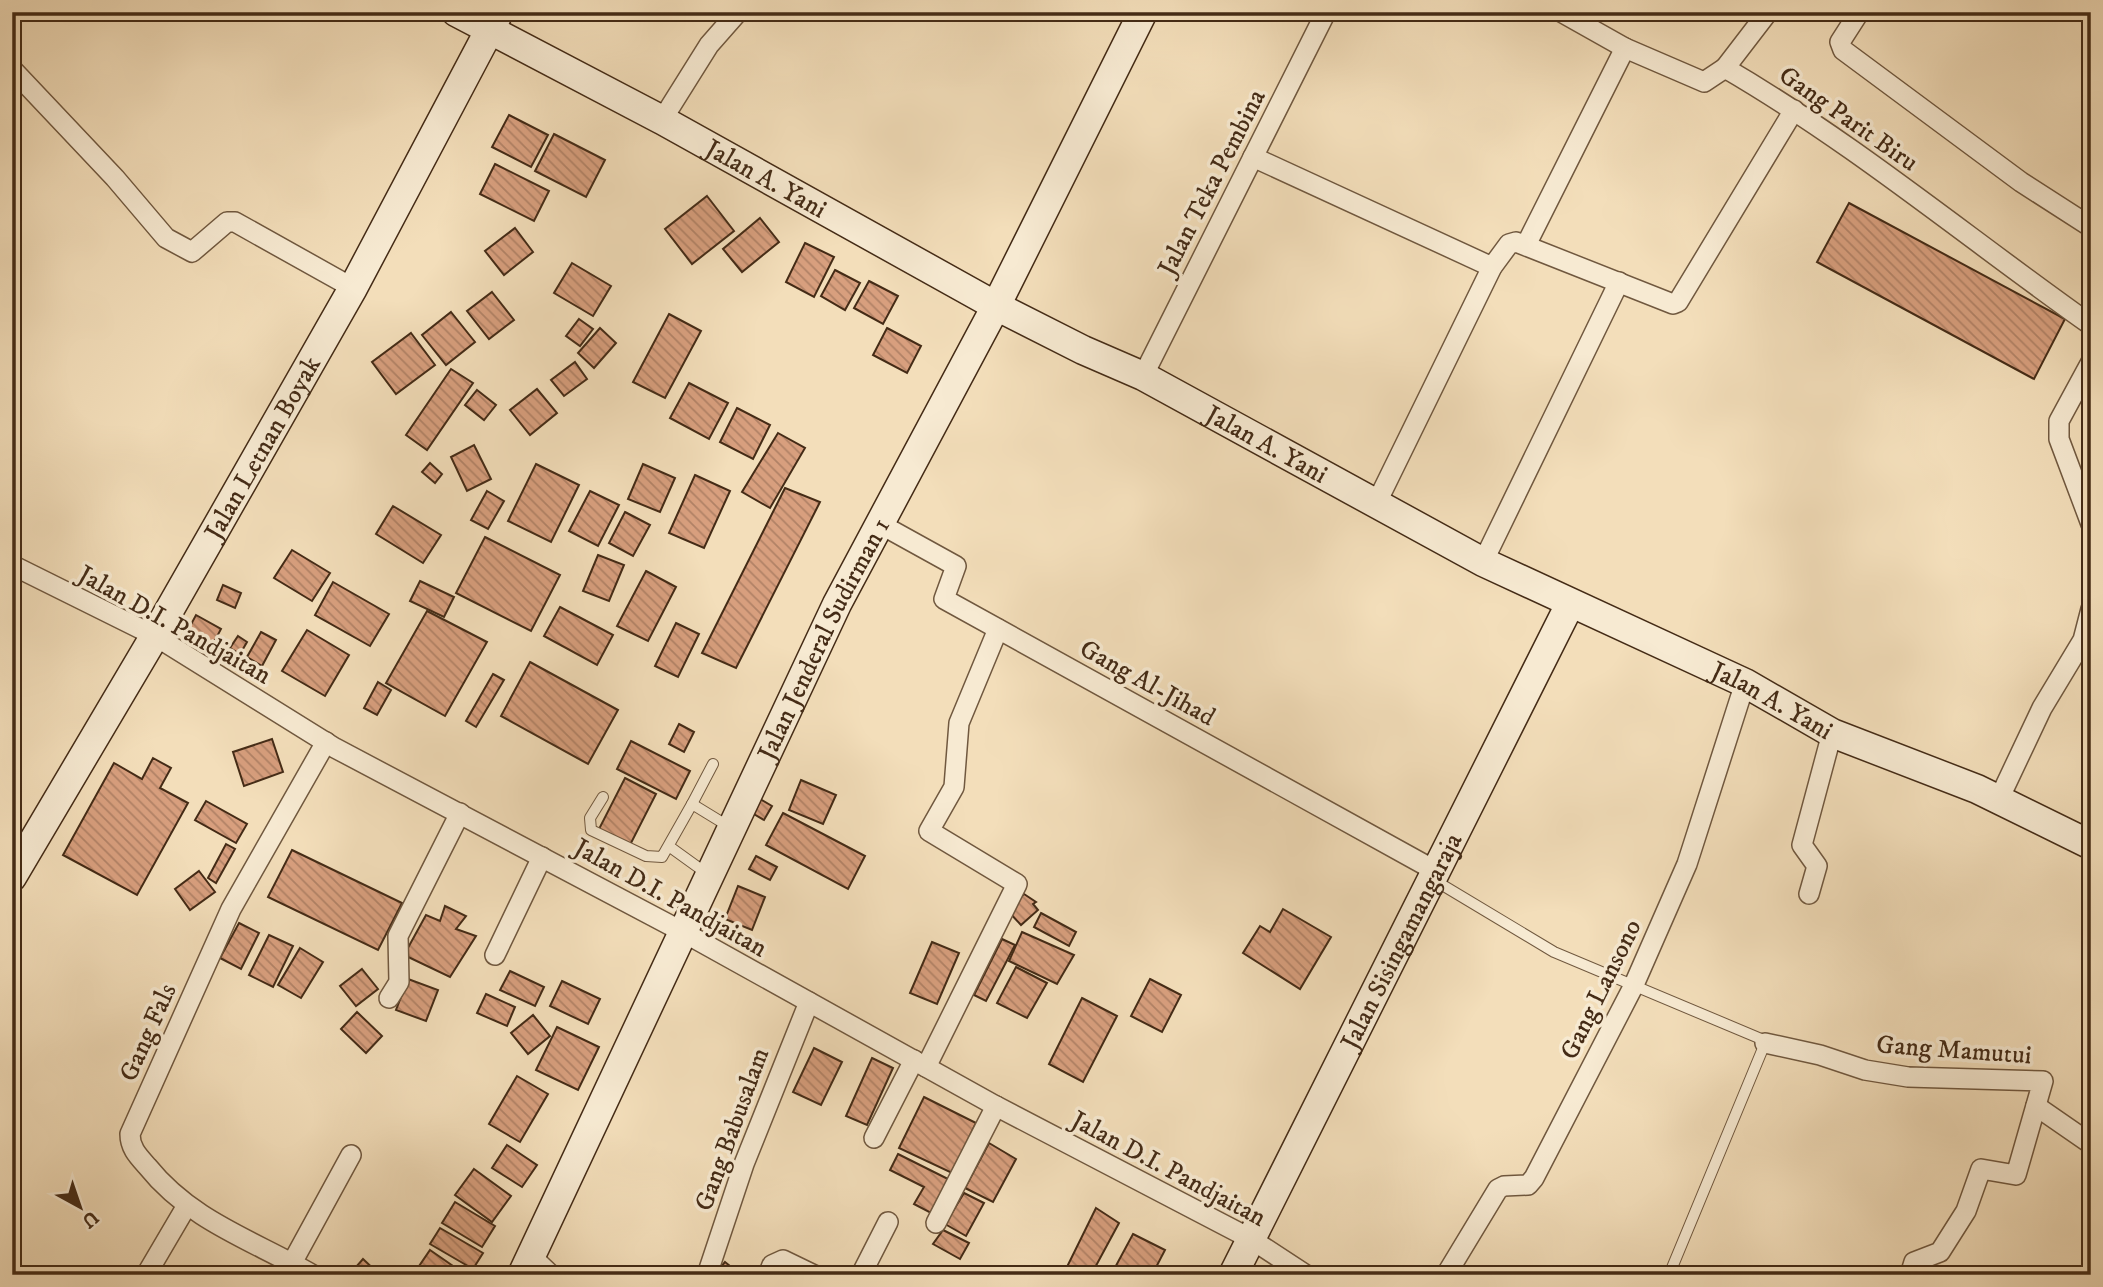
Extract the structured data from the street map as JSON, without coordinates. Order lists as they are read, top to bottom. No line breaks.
{"streets":{"street":["Gang Parit Biru","Jalan A. Yani","Jalan Teka Pembina","Jalan Letnan Boyak","Jalan D.I. Pandjaitan","Jalan Jenderal Sudirman 1","Gang Al-Jihad","Jalan Sisingamangaraja","Gang Lansono","Gang Fals","Gang Mamutui","Gang Babusalam"]},"crossings":[["Jalan A. Yani","Jalan Teka Pembina"],["Jalan A. Yani","Jalan Letnan Boyak"],["Jalan A. Yani","Jalan Jenderal Sudirman 1"],["Jalan A. Yani","Jalan Sisingamangaraja"],["Jalan A. Yani","Gang Lansono"],["Jalan Letnan Boyak","Jalan D.I. Pandjaitan"],["Jalan D.I. Pandjaitan","Jalan Jenderal Sudirman 1"],["Jalan D.I. Pandjaitan","Jalan Sisingamangaraja"],["Jalan D.I. Pandjaitan","Gang Fals"],["Jalan D.I. Pandjaitan","Gang Babusalam"],["Jalan Jenderal Sudirman 1","Gang Al-Jihad"],["Gang Al-Jihad","Jalan Sisingamangaraja"],["Gang Al-Jihad","Gang Mamutui"],["Jalan Sisingamangaraja","Gang Mamutui"],["Gang Lansono","Gang Mamutui"]],"north":"bottom right"}
